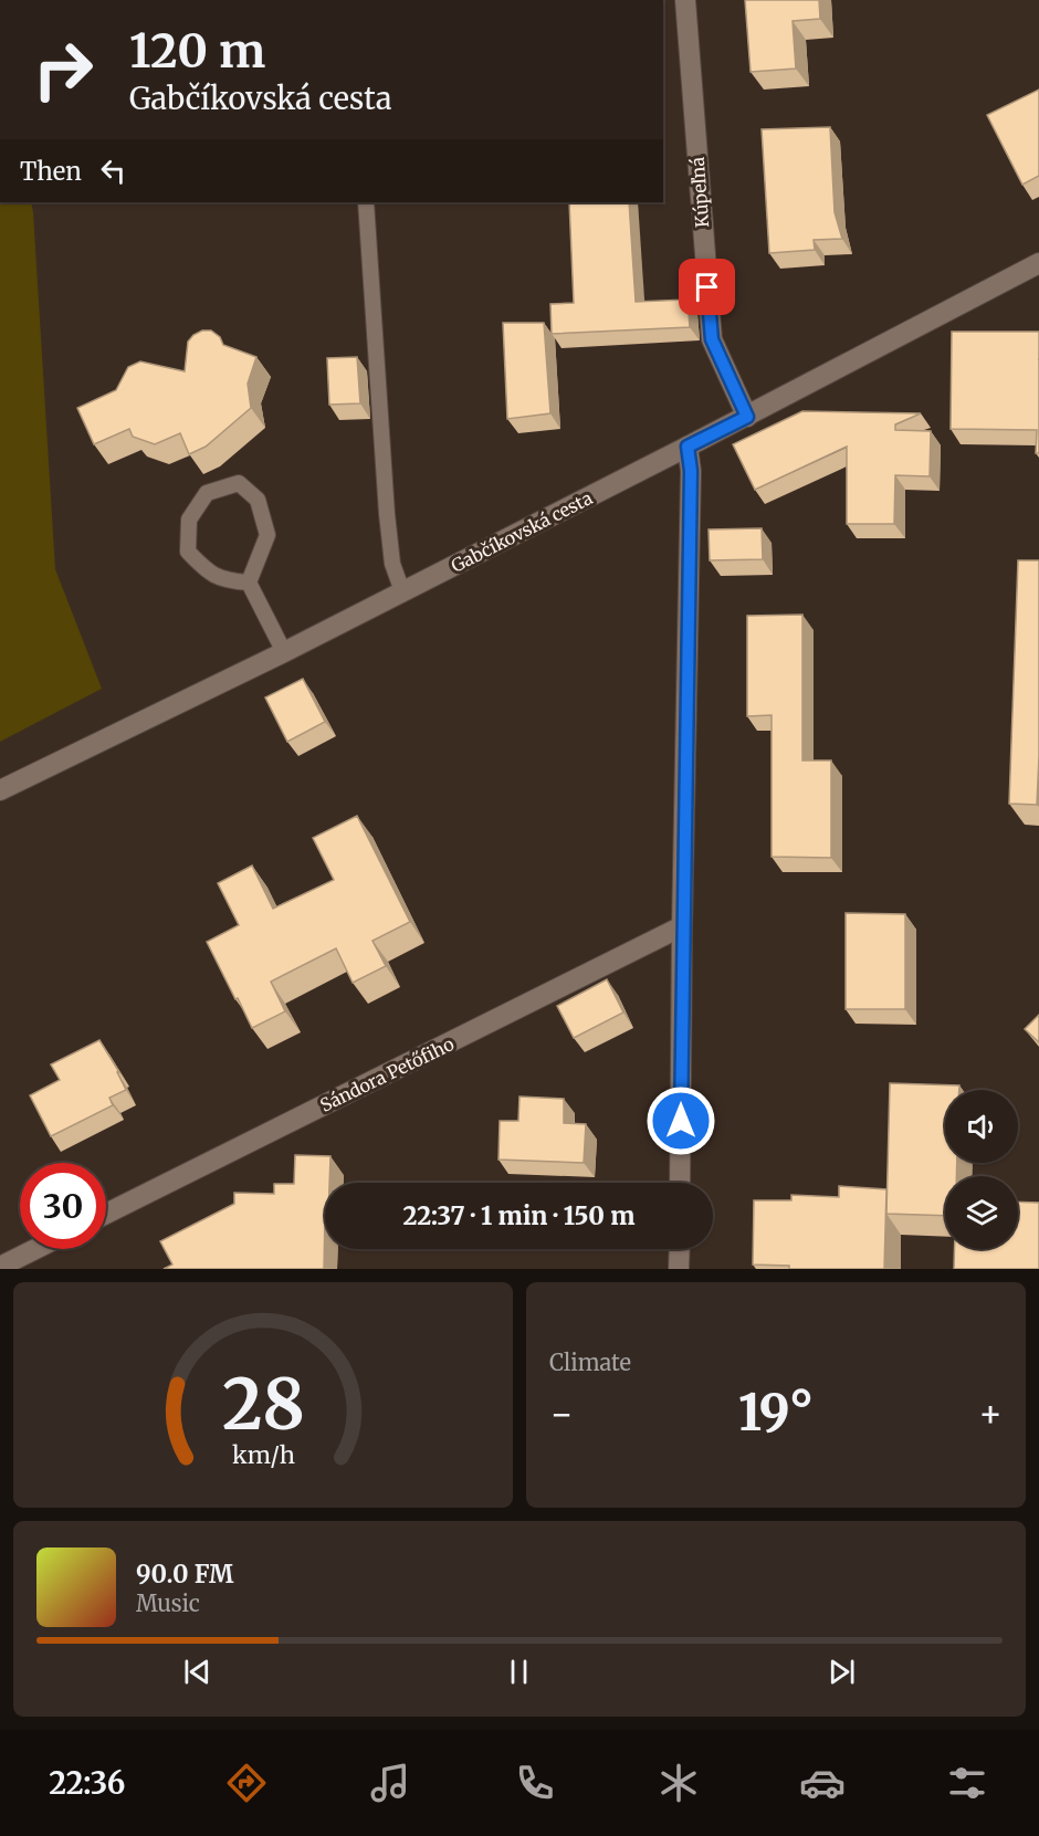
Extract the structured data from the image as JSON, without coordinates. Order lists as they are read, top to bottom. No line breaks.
{"streets":{"street":["Kúpeľná","Gabčíkovská cesta","Sándora Petőfiho"]},"crossings":[["Kúpeľná","Gabčíkovská cesta"]],"page":{"turn":["120 m","Gabčíkovská cesta"],"then":"Then","limit":"30","trip":"22:37 · 1 min · 150 m","tile":"Climate","heat":["−","19°","+"],"song":["90.0 FM","Music"],"tabs":"22:36","gauge":["28","km/h"]}}
